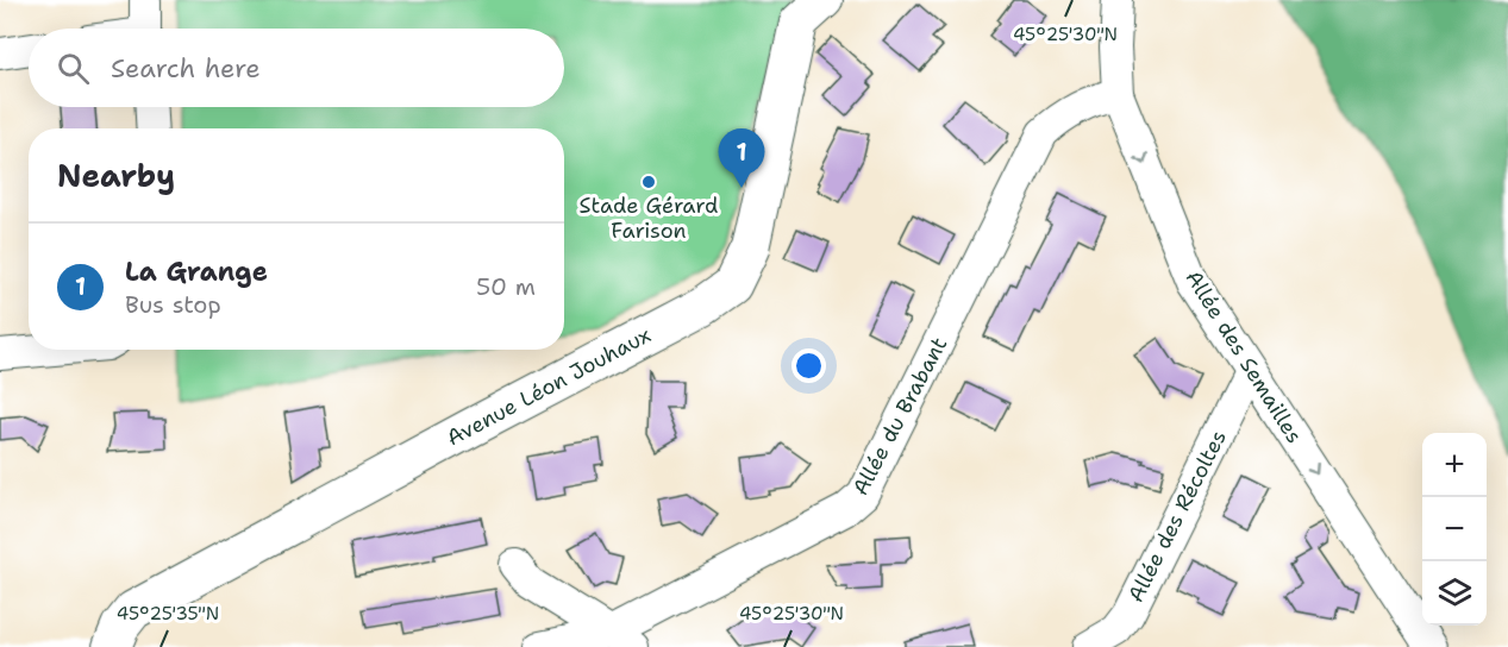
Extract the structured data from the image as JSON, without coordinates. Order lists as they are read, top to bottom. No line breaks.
{"streets":{"street":["Allée des Semailles","Avenue Léon Jouhaux","Allée du Brabant","Allée des Récoltes"]},"crossings":[["Allée des Semailles","Allée du Brabant"],["Allée des Semailles","Allée des Récoltes"]],"one_way":["Allée des Semailles"],"places":["Stade Gérard Farison"],"page":{"search":"Search here","pins":"1","heading":"Nearby","list":[{"mark":"1","name":"La Grange","note":"Bus stop","value":"50 m"}],"map_buttons":["+","−"]},"coordinates":["45°25'30\"N","45°25'35\"N"]}
